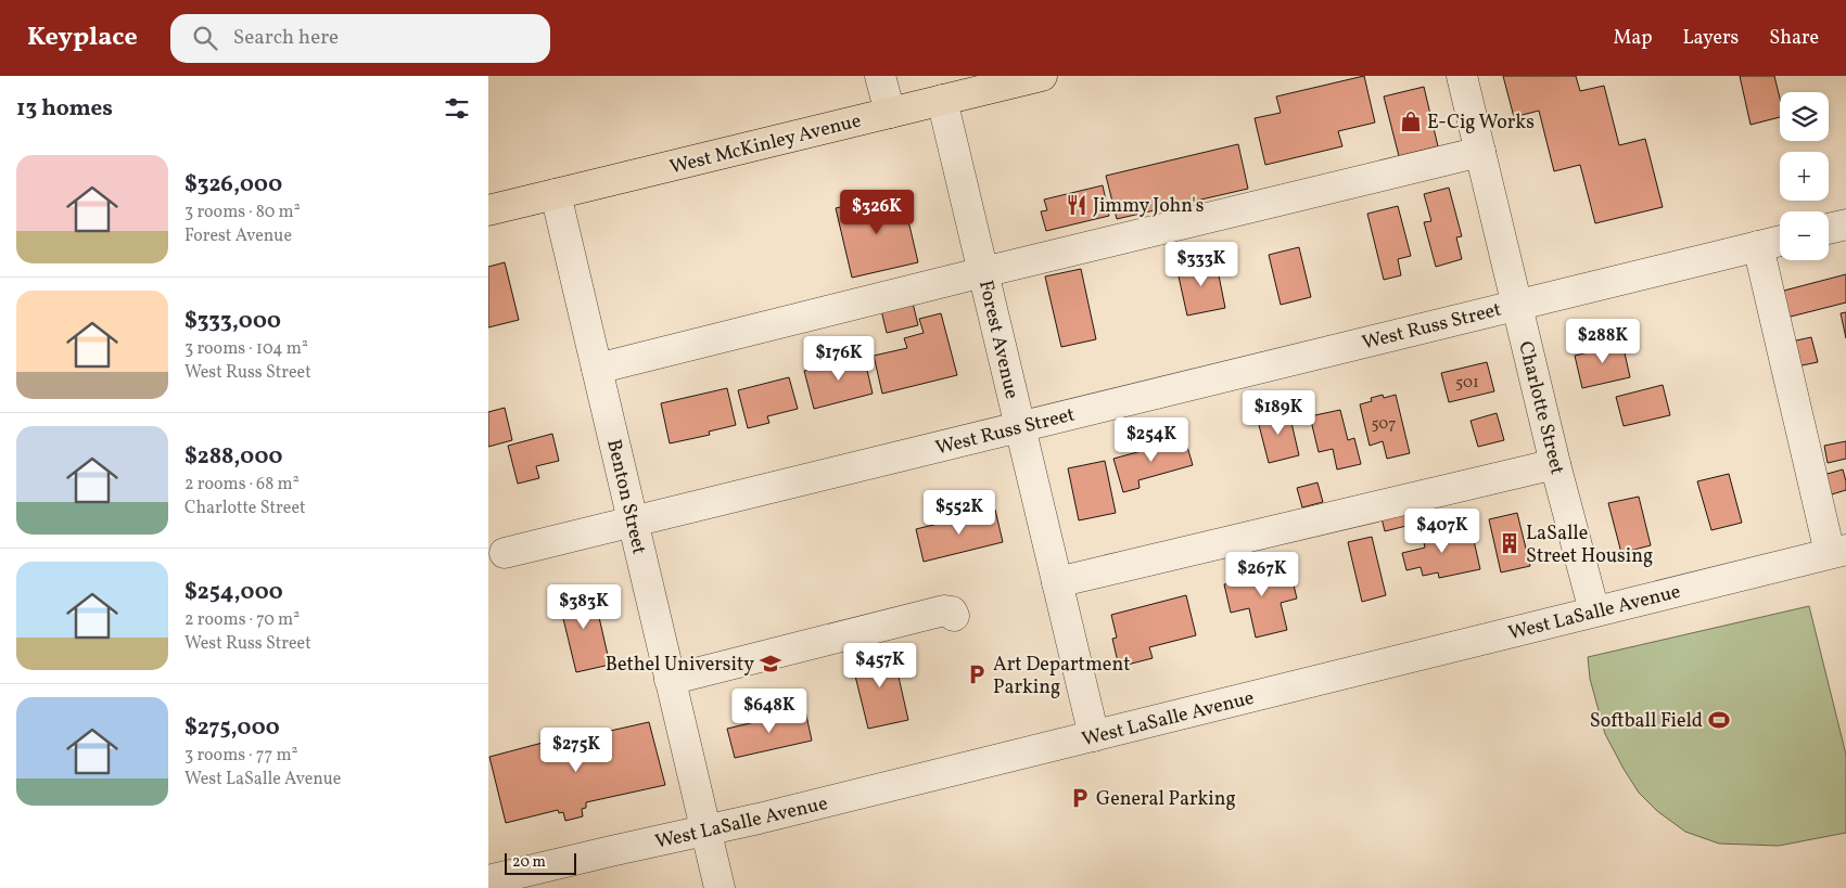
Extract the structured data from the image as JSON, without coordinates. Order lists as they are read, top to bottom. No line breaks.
{"streets":{"main road":["West McKinley Avenue"],"street":["West Russ Street","Forest Avenue","Charlotte Street","Benton Street","West LaSalle Avenue"]},"crossings":[["West McKinley Avenue","Forest Avenue"],["West McKinley Avenue","Benton Street"],["West Russ Street","Forest Avenue"],["West Russ Street","Charlotte Street"],["West Russ Street","Benton Street"],["Forest Avenue","West LaSalle Avenue"],["Charlotte Street","West LaSalle Avenue"],["Benton Street","West LaSalle Avenue"]],"places":{"shop":["E-Cig Works"],"restaurant":["Jimmy John's"],"building":["LaSalle Street Housing"],"school or university":["Bethel University"],"parking":["Art Department Parking","General Parking"],"sports":["Softball Field"]},"house_numbers":["501","507"],"scale_bar":"20 m","page":{"header":"Keyplace","search":"Search here","nav":["Map","Layers","Share"],"heading":"13 homes","map_buttons":["+","−"],"list":[{"name":"$326,000","note":"3 rooms · 80 m² · Forest Avenue"},{"name":"$333,000","note":"3 rooms · 104 m² · West Russ Street"},{"name":"$288,000","note":"2 rooms · 68 m² · Charlotte Street"},{"name":"$254,000","note":"2 rooms · 70 m² · West Russ Street"},{"name":"$275,000","note":"3 rooms · 77 m² · West LaSalle Avenue"}],"price":["$326K","$333K","$288K","$176K","$189K","$254K","$552K","$407K","$267K","$383K","$457K","$648K","$275K"],"scale":"20 m"}}
